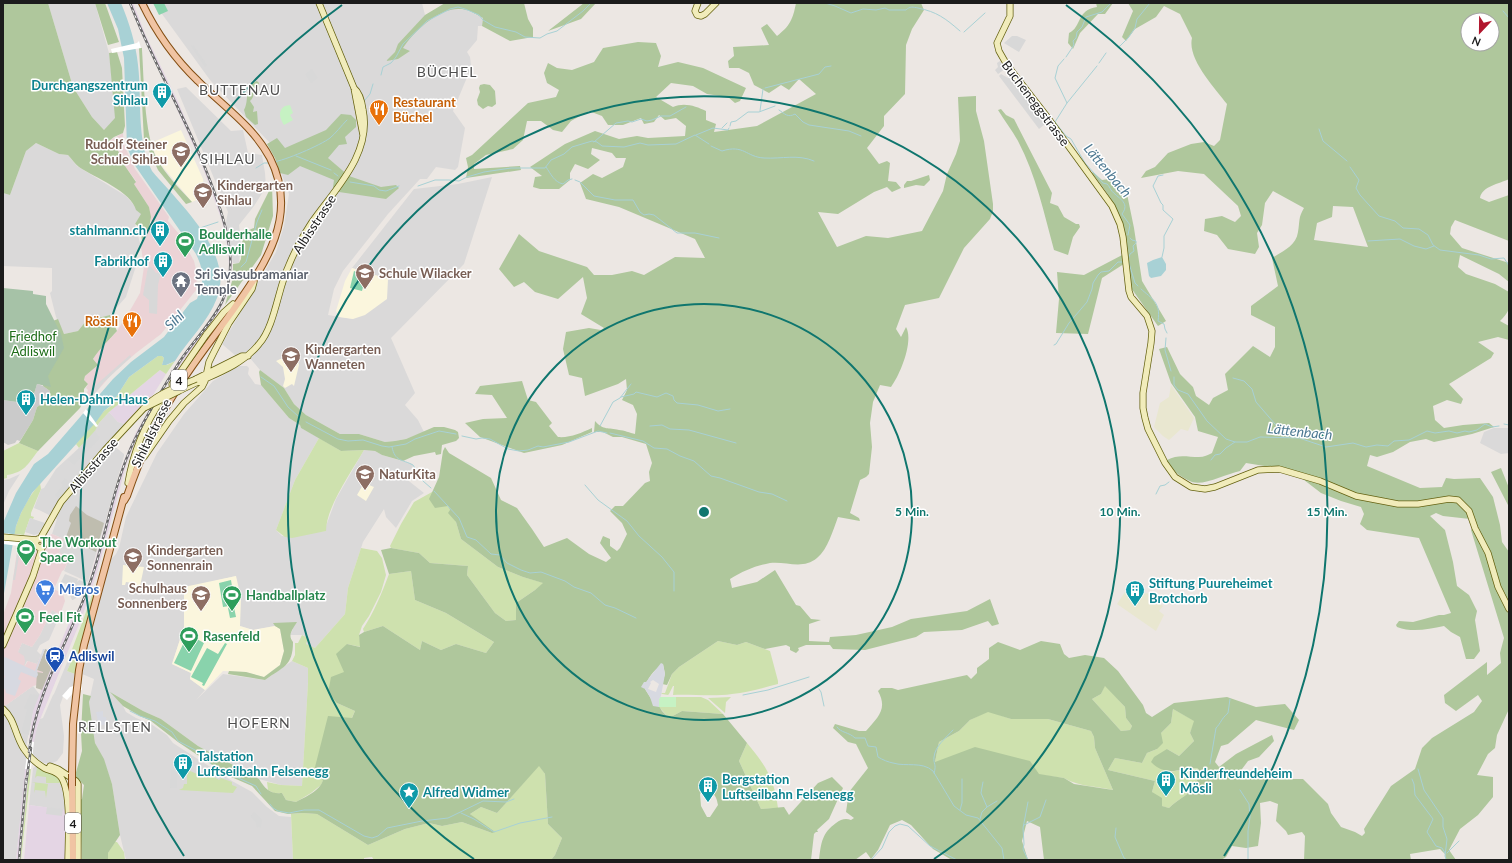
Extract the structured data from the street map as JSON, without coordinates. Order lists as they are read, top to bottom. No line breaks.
{"streets":{"main road":["Bucheneggstrasse","Albisstrasse","4","Sihltalstrasse"]},"districts":["BÜCHEL","BUTTENAU","SIHLAU","HOFERN","RELLSTEN"],"water":["Lättenbach","Sihl"],"parks":["Friedhof Adliswil"],"places":{"building":["Durchgangszentrum Sihlau","stahlmann.ch","Fabrikhof","Helen-Dahm-Haus","Stiftung Puureheimet Brotchorb","Talstation Luftseilbahn Felsenegg","Kinderfreundeheim Mösli","Bergstation Luftseilbahn Felsenegg"],"restaurant":["Restaurant Büchel","Rössli"],"school or university":["Rudolf Steiner Schule Sihlau","Kindergarten Sihlau","Schule Wilacker","Kindergarten Wanneten","NaturKita","Kindergarten Sonnenrain","Schulhaus Sonnenberg"],"sports":["Boulderhalle Adliswil","The Workout Space","Handballplatz","Feel Fit","Rasenfeld"],"temple":["Sri Sivasubramaniar Temple"],"supermarket":["Migros"],"station":["Adliswil"],"place":["Alfred Widmer"]},"north":"bottom","rings":["5 Min.","10 Min.","15 Min."]}
